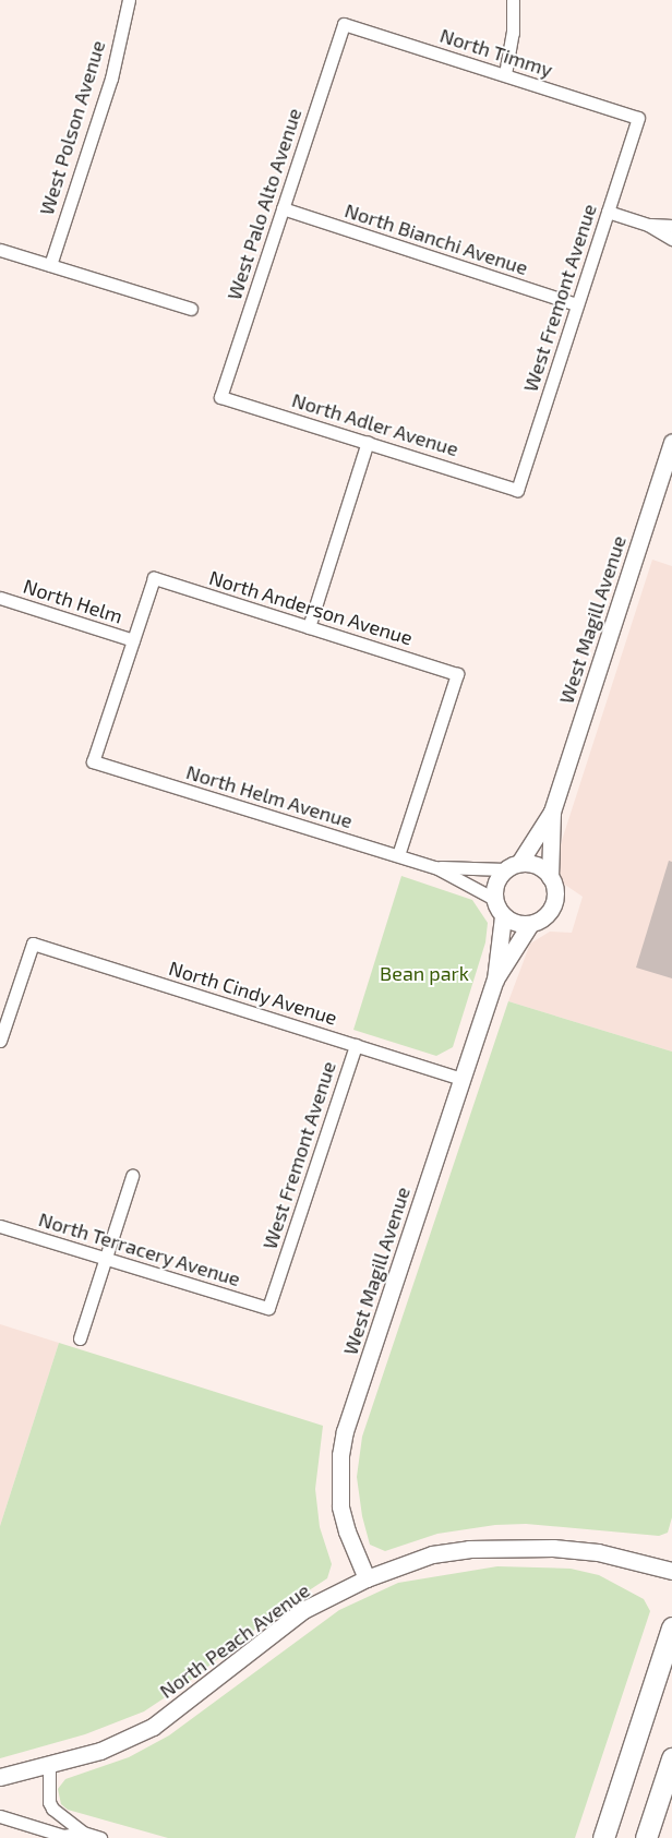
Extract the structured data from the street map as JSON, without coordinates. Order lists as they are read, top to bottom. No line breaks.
{"streets":{"street":["North Timmy","West Polson Avenue","West Palo Alto Avenue","North Bianchi Avenue","West Fremont Avenue","North Adler Avenue","North Helm","North Anderson Avenue","West Magill Avenue","North Helm Avenue","North Cindy Avenue","North Terracery Avenue","North Peach Avenue"]},"crossings":[["North Timmy","West Palo Alto Avenue"],["North Timmy","West Fremont Avenue"],["West Palo Alto Avenue","North Bianchi Avenue"],["West Palo Alto Avenue","North Adler Avenue"],["North Bianchi Avenue","West Fremont Avenue"],["West Fremont Avenue","North Adler Avenue"],["West Fremont Avenue","North Cindy Avenue"],["West Fremont Avenue","North Terracery Avenue"],["North Helm","North Anderson Avenue"],["North Helm","North Helm Avenue"],["North Anderson Avenue","North Helm Avenue"],["West Magill Avenue","North Helm Avenue"],["West Magill Avenue","North Cindy Avenue"],["West Magill Avenue","North Peach Avenue"]],"parks":["Bean park"]}
